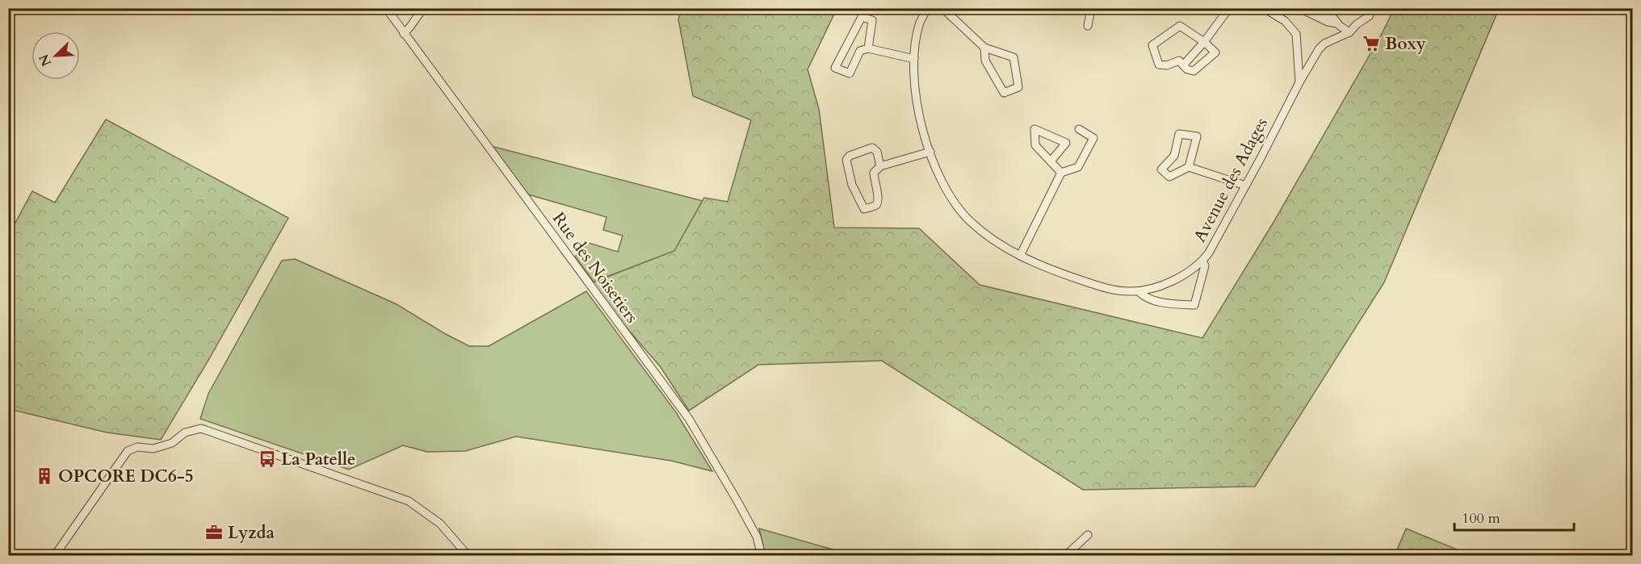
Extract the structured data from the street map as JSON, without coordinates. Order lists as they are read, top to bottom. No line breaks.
{"streets":{"street":["Avenue des Adages","Rue des Noisetiers"]},"places":{"supermarket":["Boxy"],"bus stop":["La Patelle"],"building":["OPCORE DC6-5"],"office":["Lyzda"]},"scale_bar":"100 m","north":"bottom left"}
